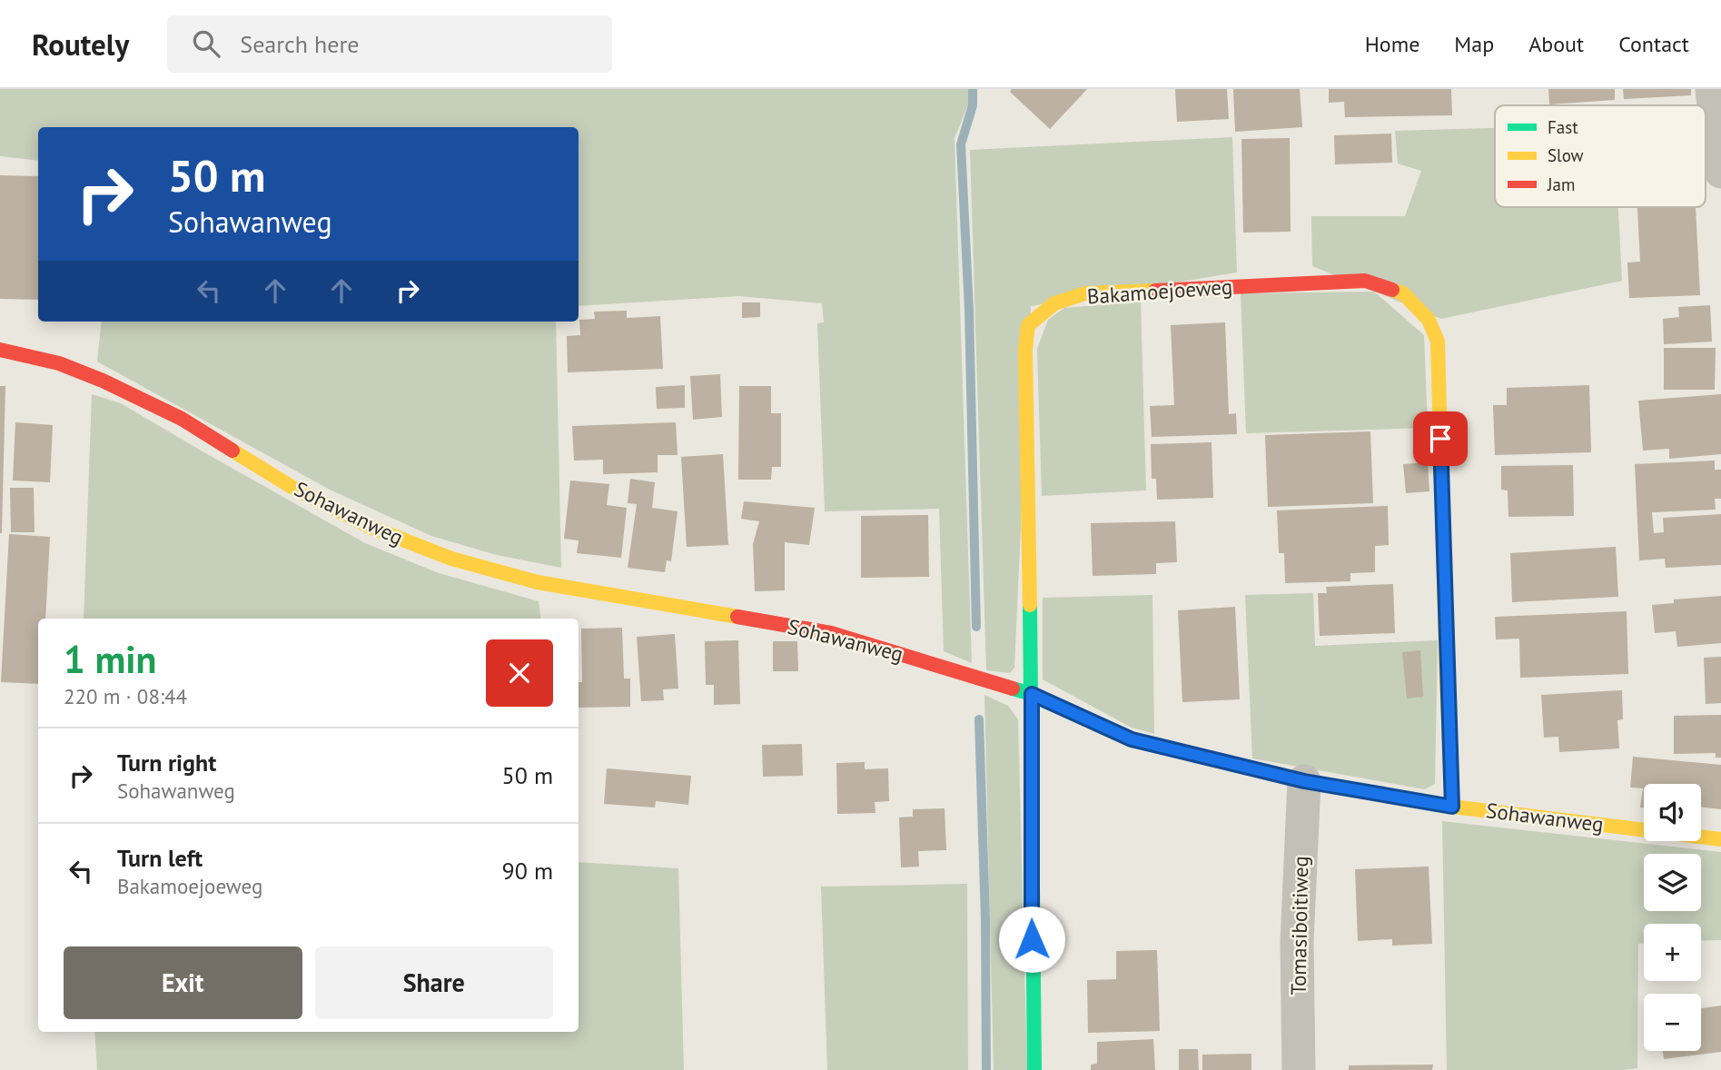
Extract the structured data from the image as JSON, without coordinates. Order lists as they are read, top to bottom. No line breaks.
{"streets":{"street":["Bakamoejoeweg","Sohawanweg","Tomasiboitiweg"]},"crossings":[["Bakamoejoeweg","Sohawanweg"],["Sohawanweg","Tomasiboitiweg"]],"legend":["Fast","Slow","Jam"],"page":{"header":"Routely","search":"Search here","nav":["Home","Map","About","Contact"],"turn":["50 m","Sohawanweg"],"heading":["1 min","220 m · 08:44"],"list":[{"name":"Turn right","note":"Sohawanweg","value":"50 m"},{"name":"Turn left","note":"Bakamoejoeweg","value":"90 m"}],"map_buttons":["+","−"],"buttons":["Exit","Share"]}}
